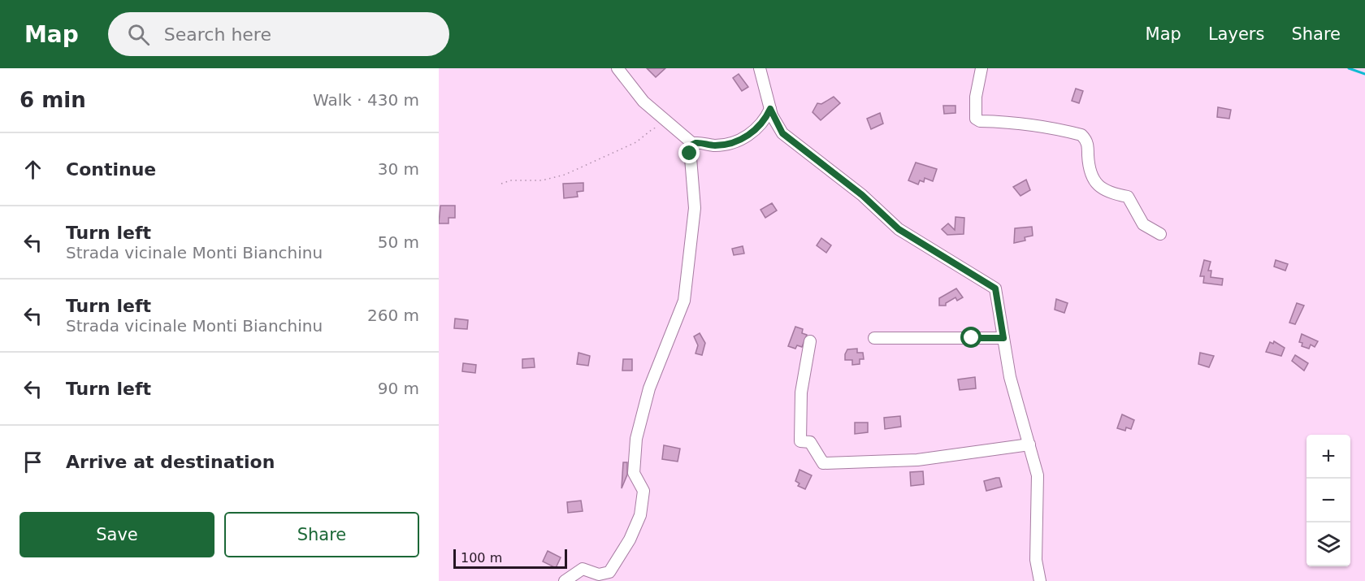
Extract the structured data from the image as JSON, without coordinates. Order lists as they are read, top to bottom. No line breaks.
{"scale_bar":"100 m","page":{"header":"Map","search":"Search here","nav":["Map","Layers","Share"],"heading":["6 min","Walk · 430 m"],"list":[["Continue","30 m"],["Turn left","Strada vicinale Monti Bianchinu","50 m"],["Turn left","Strada vicinale Monti Bianchinu","260 m"],["Turn left","90 m"],"Arrive at destination"],"map_buttons":["+","−"],"buttons":["Save","Share"],"scale":"100 m"}}
